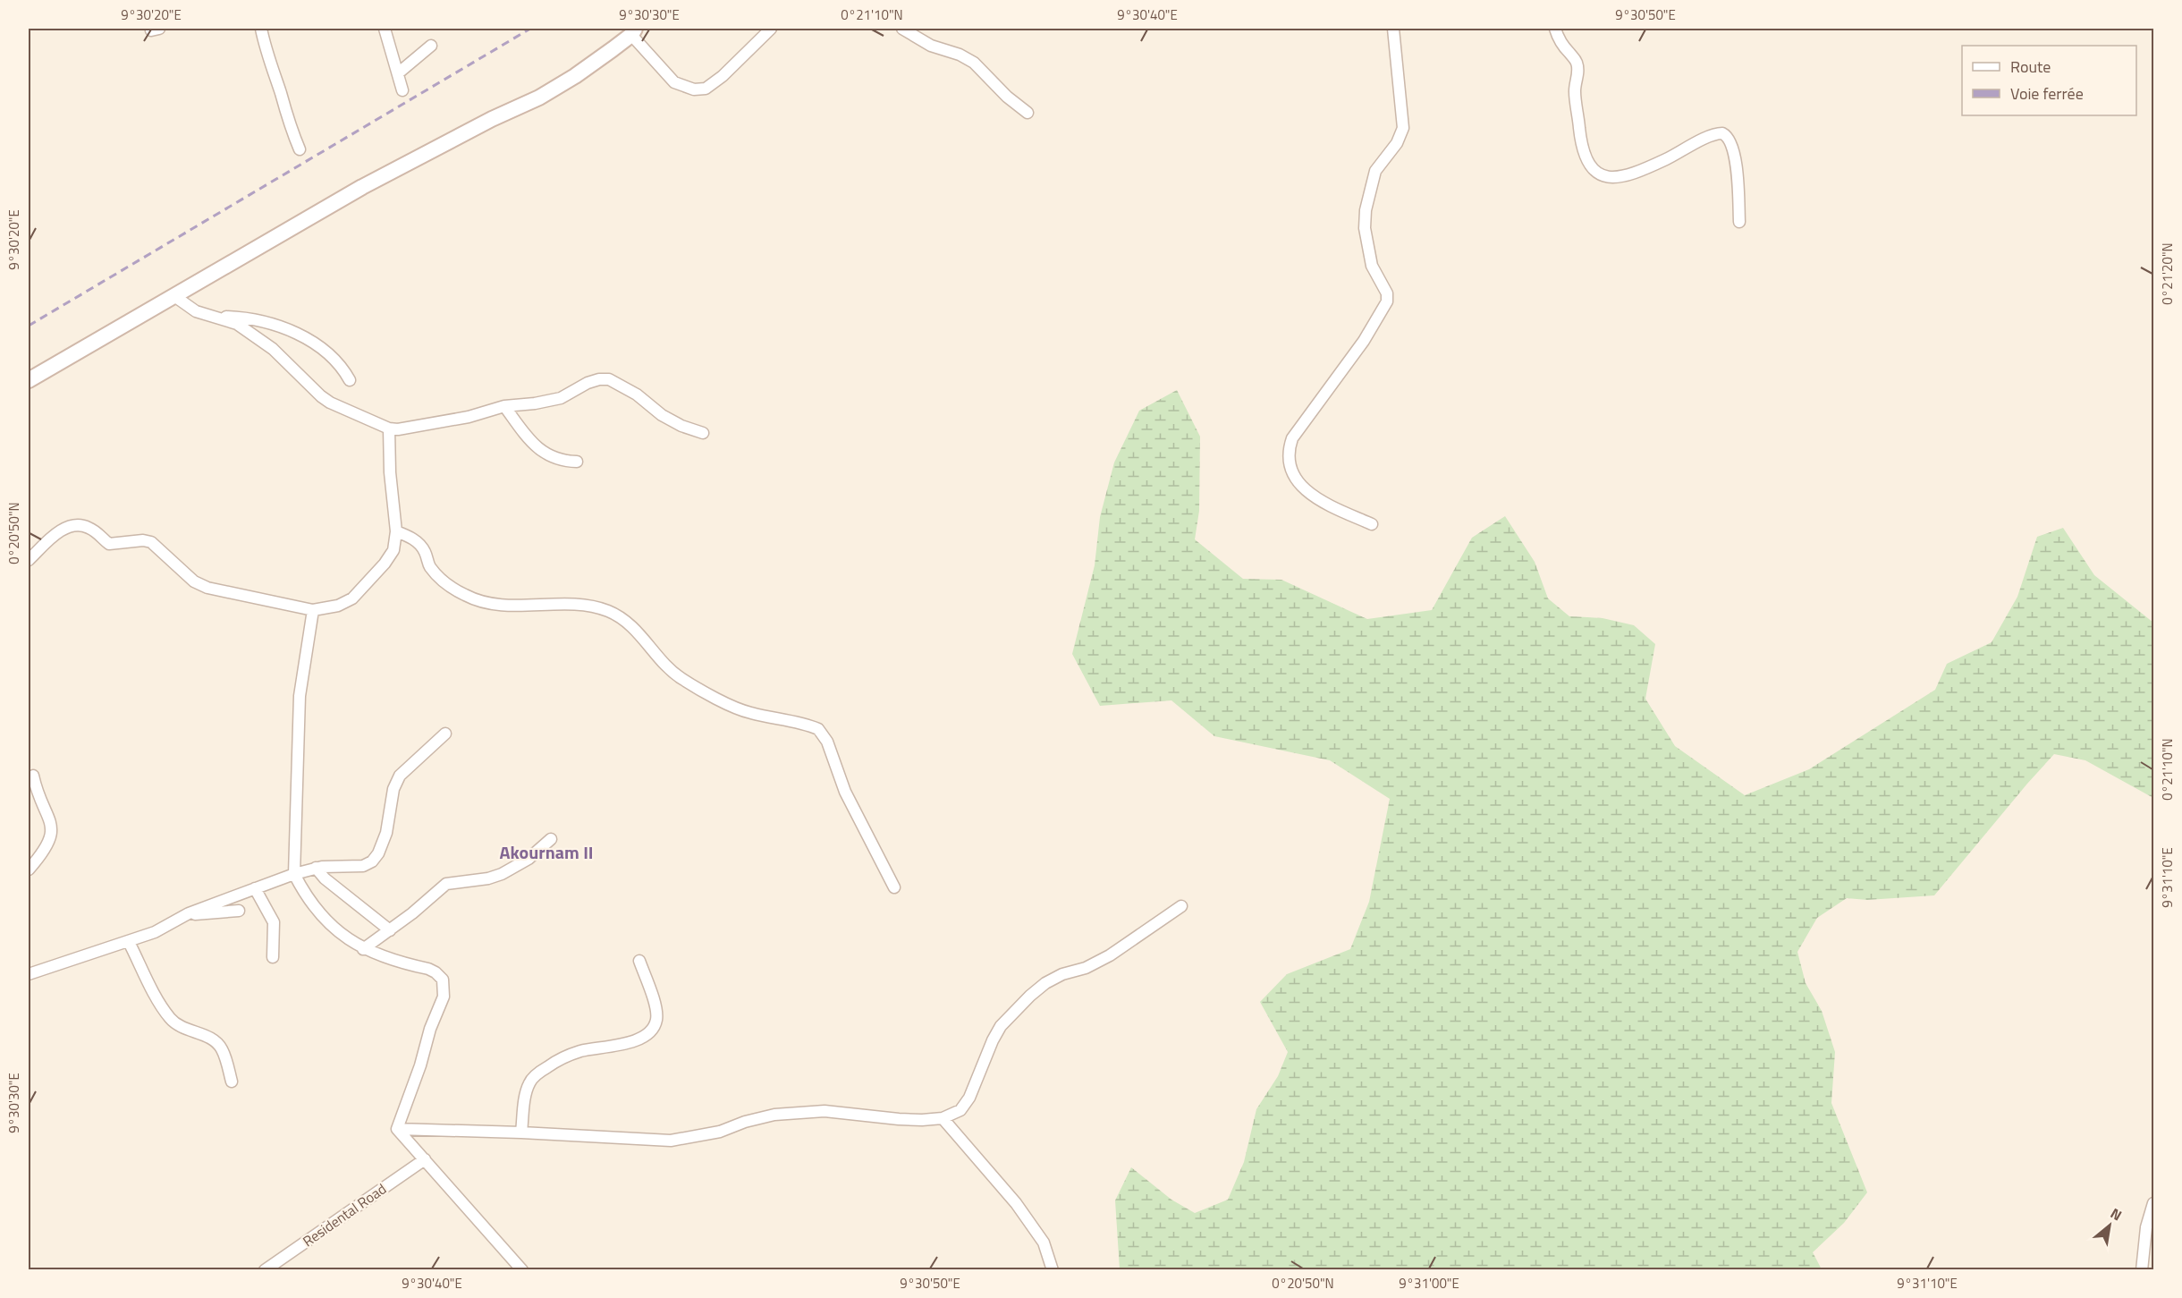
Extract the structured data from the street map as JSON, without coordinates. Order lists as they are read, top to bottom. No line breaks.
{"streets":{"street":["Residental Road"]},"districts":["Akournam II"],"legend":["Route","Voie ferrée"],"north":"top right","coordinates":["9°30'20\"E","9°30'30\"E","0°21'10\"N","9°30'40\"E","9°30'50\"E","0°21'20\"N","0°20'50\"N","9°31'10\"E","9°31'00\"E"]}
